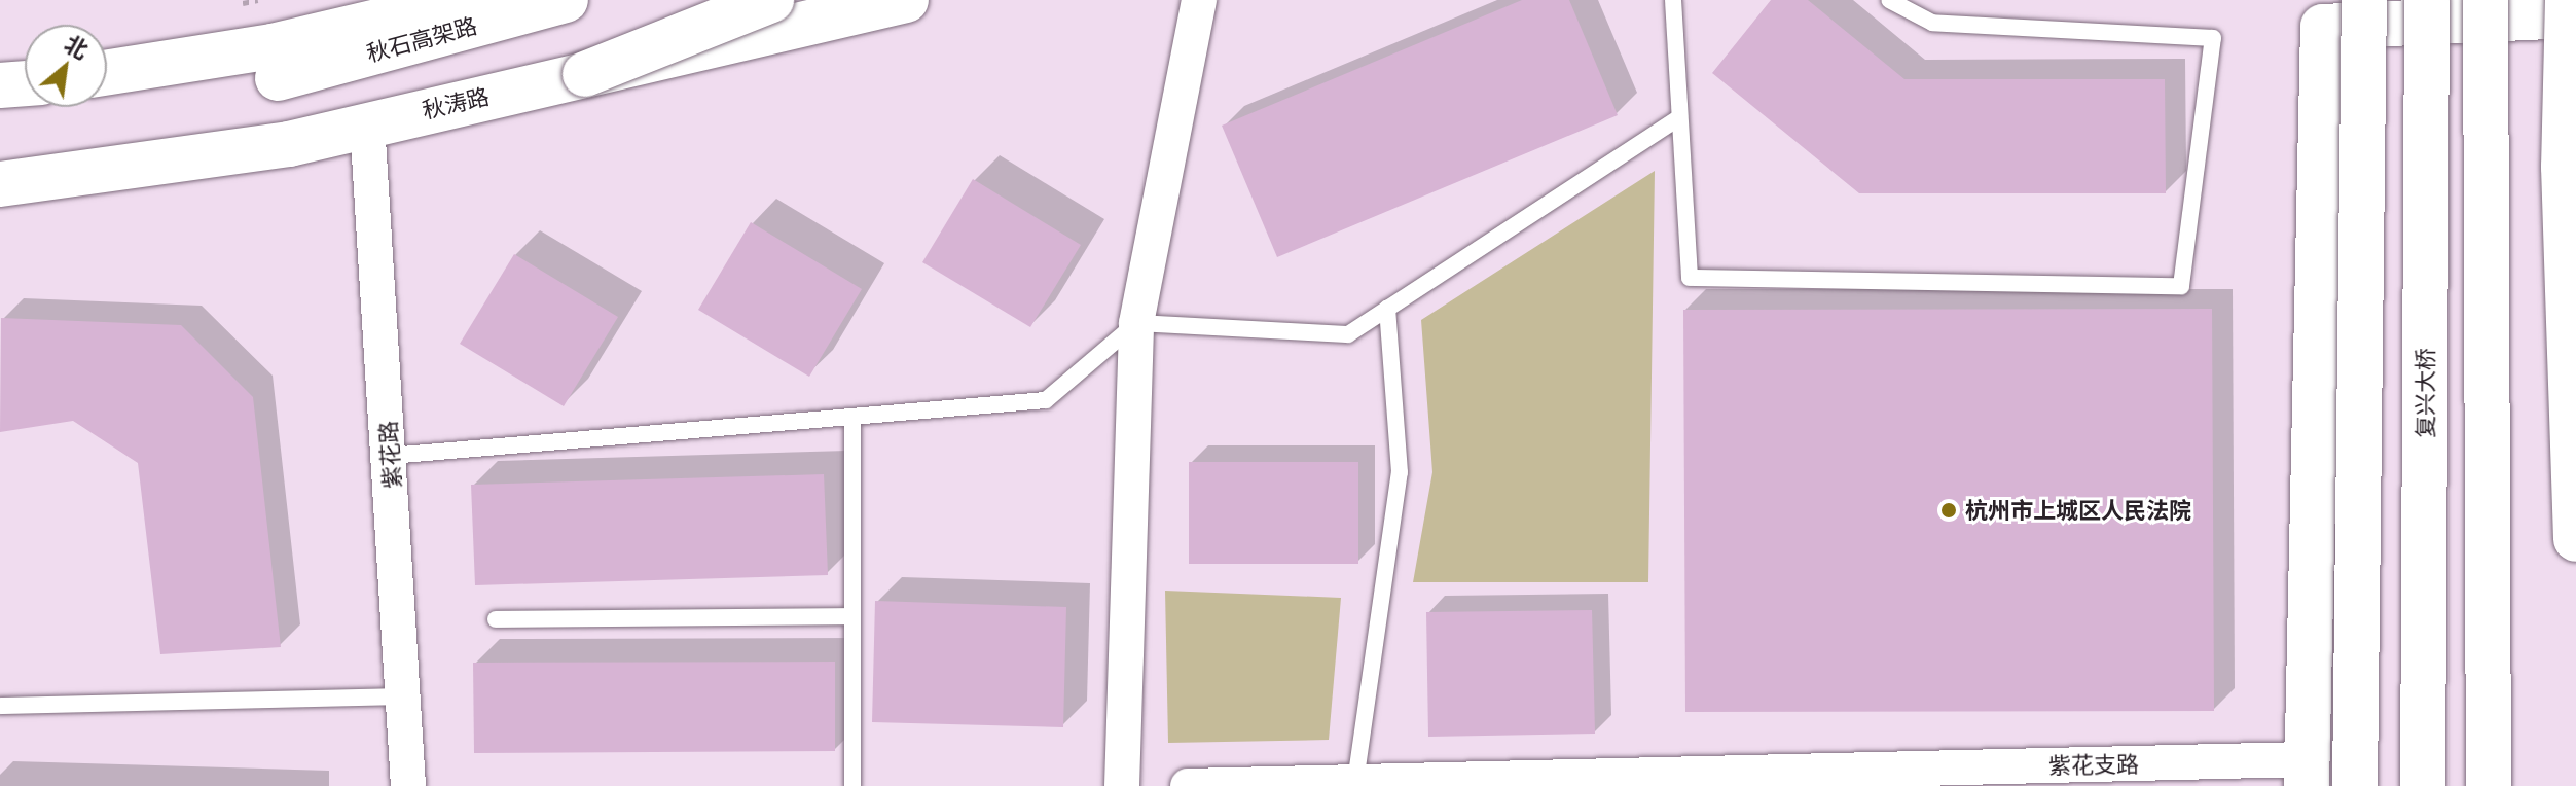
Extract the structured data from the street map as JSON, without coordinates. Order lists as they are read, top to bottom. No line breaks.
{"streets":{"main road":["秋石高架路","秋涛路","复兴大桥"],"street":["紫花路","紫花支路"]},"crossings":[["秋涛路","紫花路"]],"places":["杭州市上城区人民法院"],"north":"top right"}
